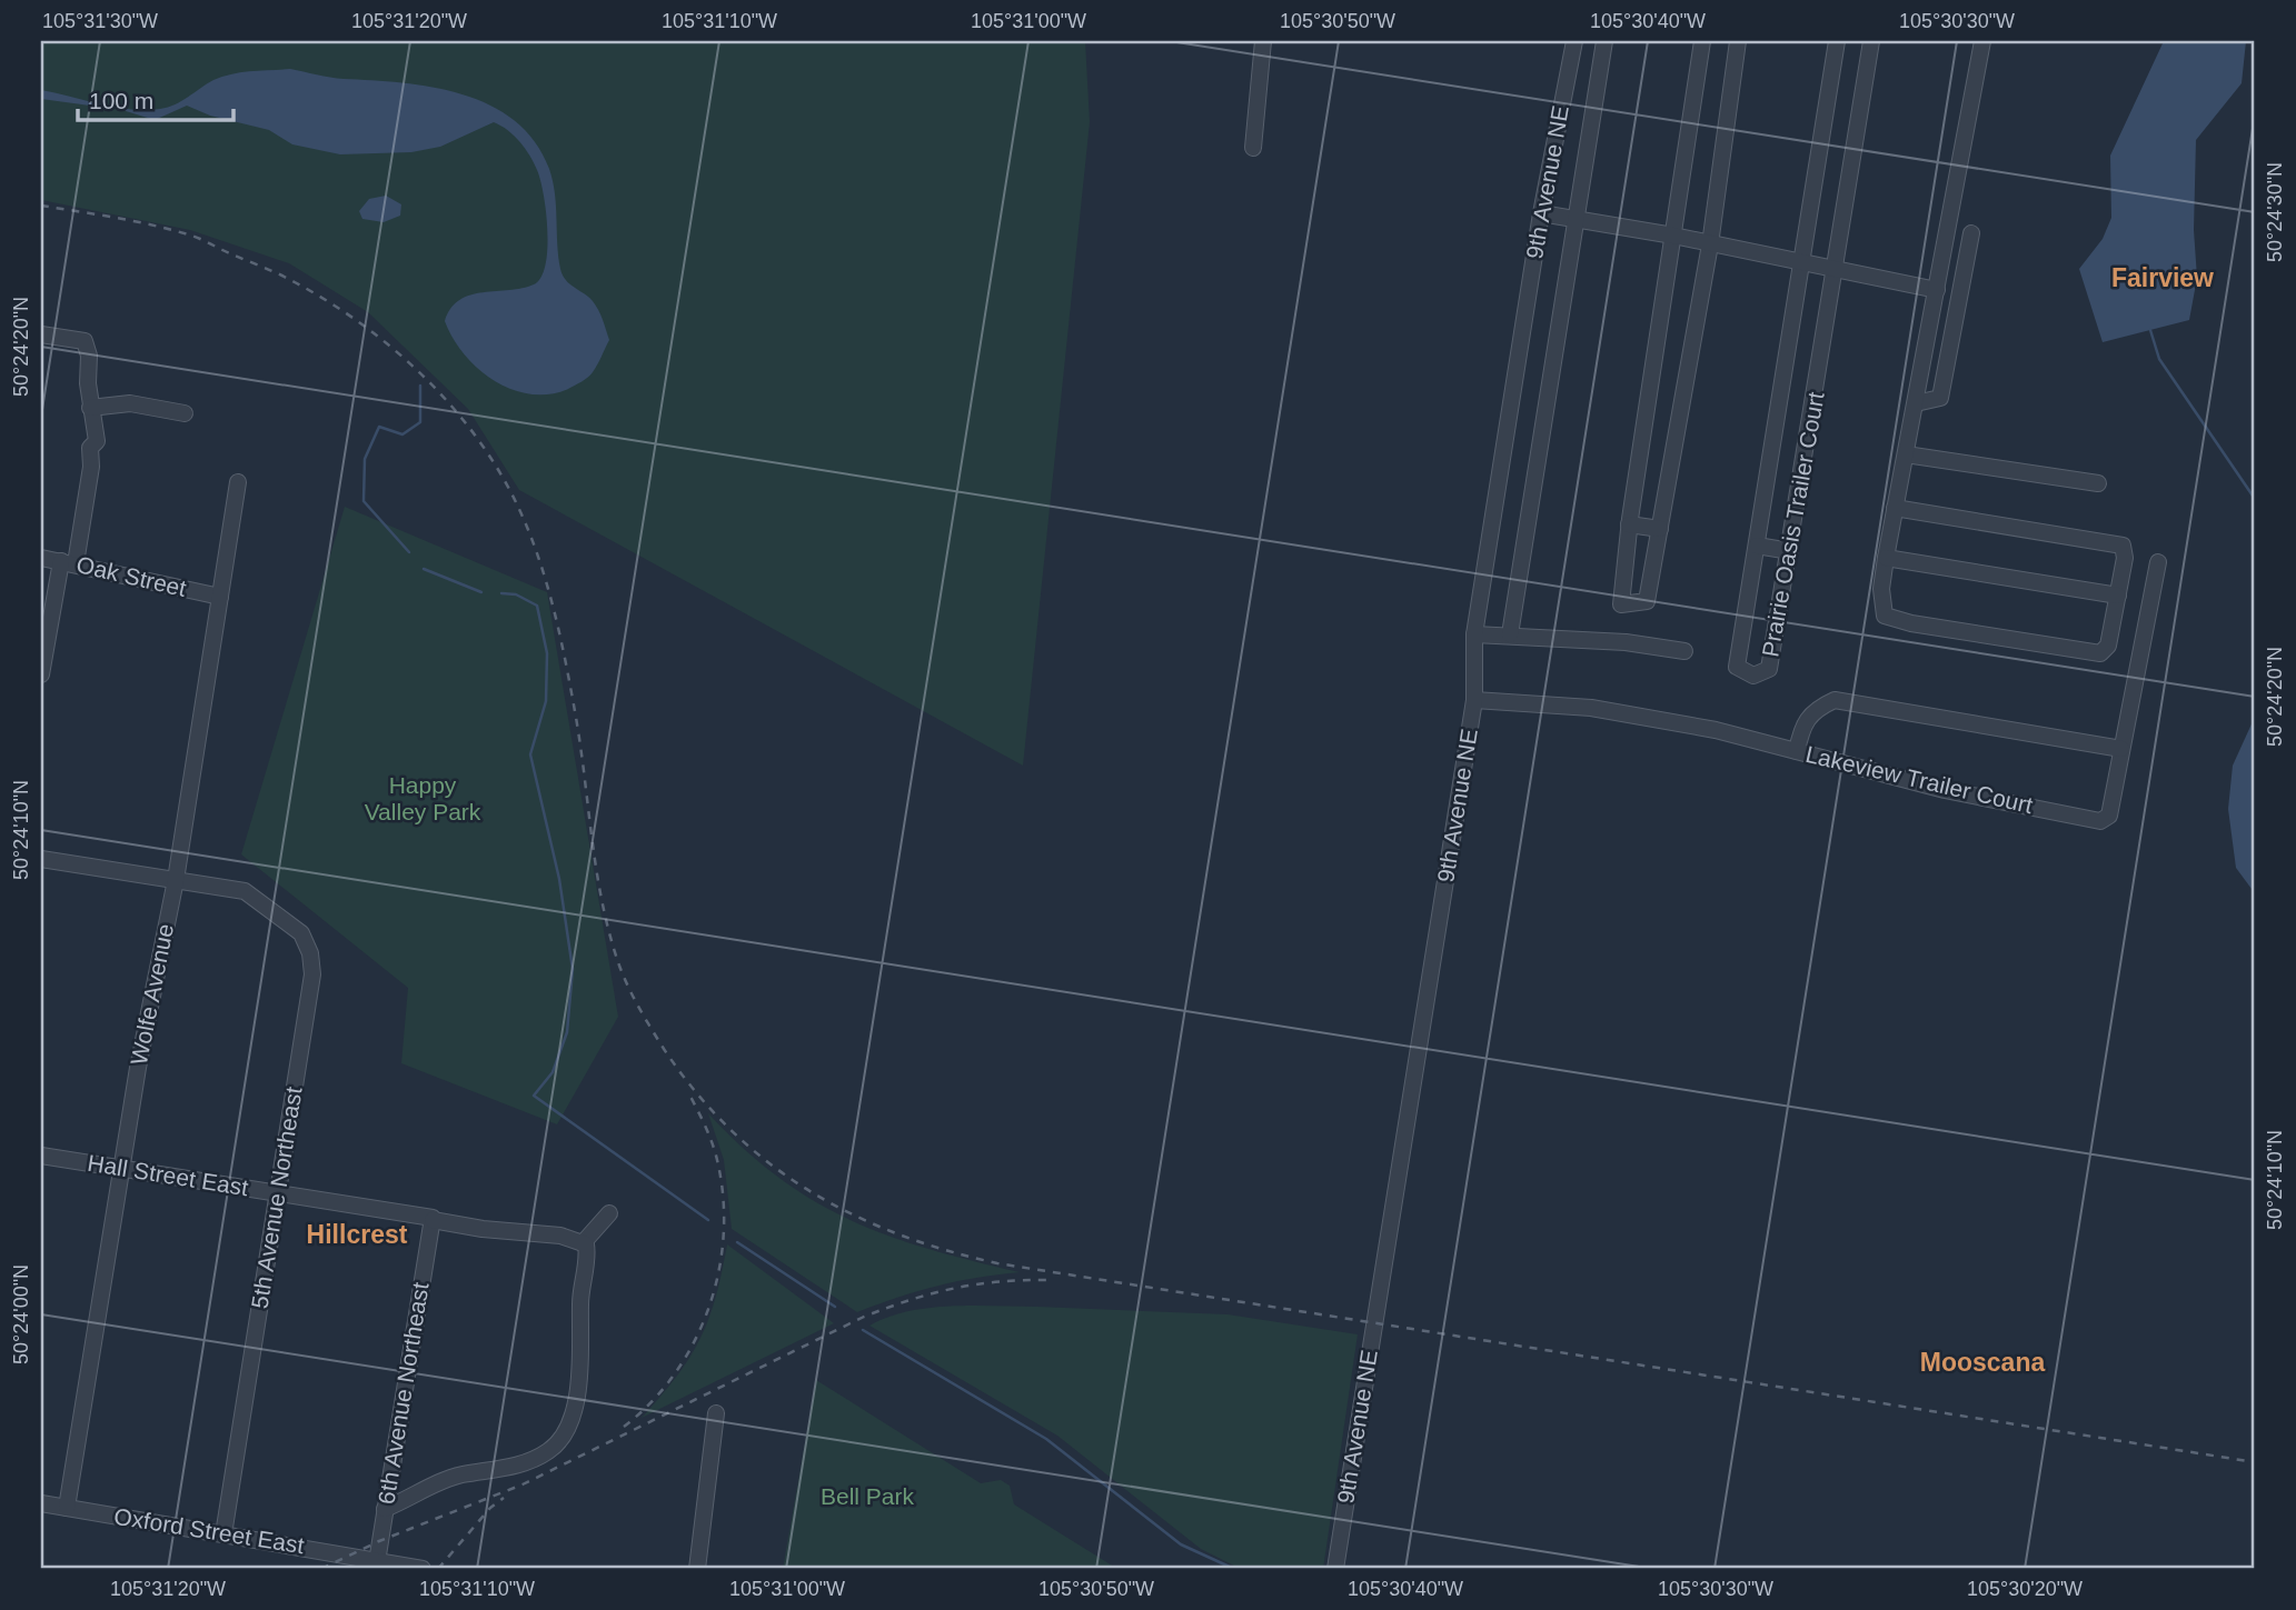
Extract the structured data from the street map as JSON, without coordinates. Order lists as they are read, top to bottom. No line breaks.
{"streets":{"street":["9th Avenue NE","Prairie Oasis Trailer Court","Oak Street","Lakeview Trailer Court","Wolfe Avenue","Hall Street East","5th Avenue Northeast","6th Avenue Northeast","Oxford Street East"]},"crossings":[["9th Avenue NE","Lakeview Trailer Court"],["Oak Street","Wolfe Avenue"],["Wolfe Avenue","Hall Street East"],["Wolfe Avenue","5th Avenue Northeast"],["Wolfe Avenue","Oxford Street East"],["Hall Street East","5th Avenue Northeast"],["Hall Street East","6th Avenue Northeast"],["5th Avenue Northeast","Oxford Street East"],["6th Avenue Northeast","Oxford Street East"]],"districts":["Fairview","Hillcrest","Mooscana"],"parks":["Happy Valley Park","Bell Park"],"scale_bar":"100 m","coordinates":["105°31'30\"W","105°31'20\"W","105°31'10\"W","105°31'00\"W","105°30'50\"W","105°30'40\"W","105°30'30\"W","50°24'30\"N","50°24'20\"N","50°24'10\"N","50°24'00\"N","105°30'20\"W"]}
